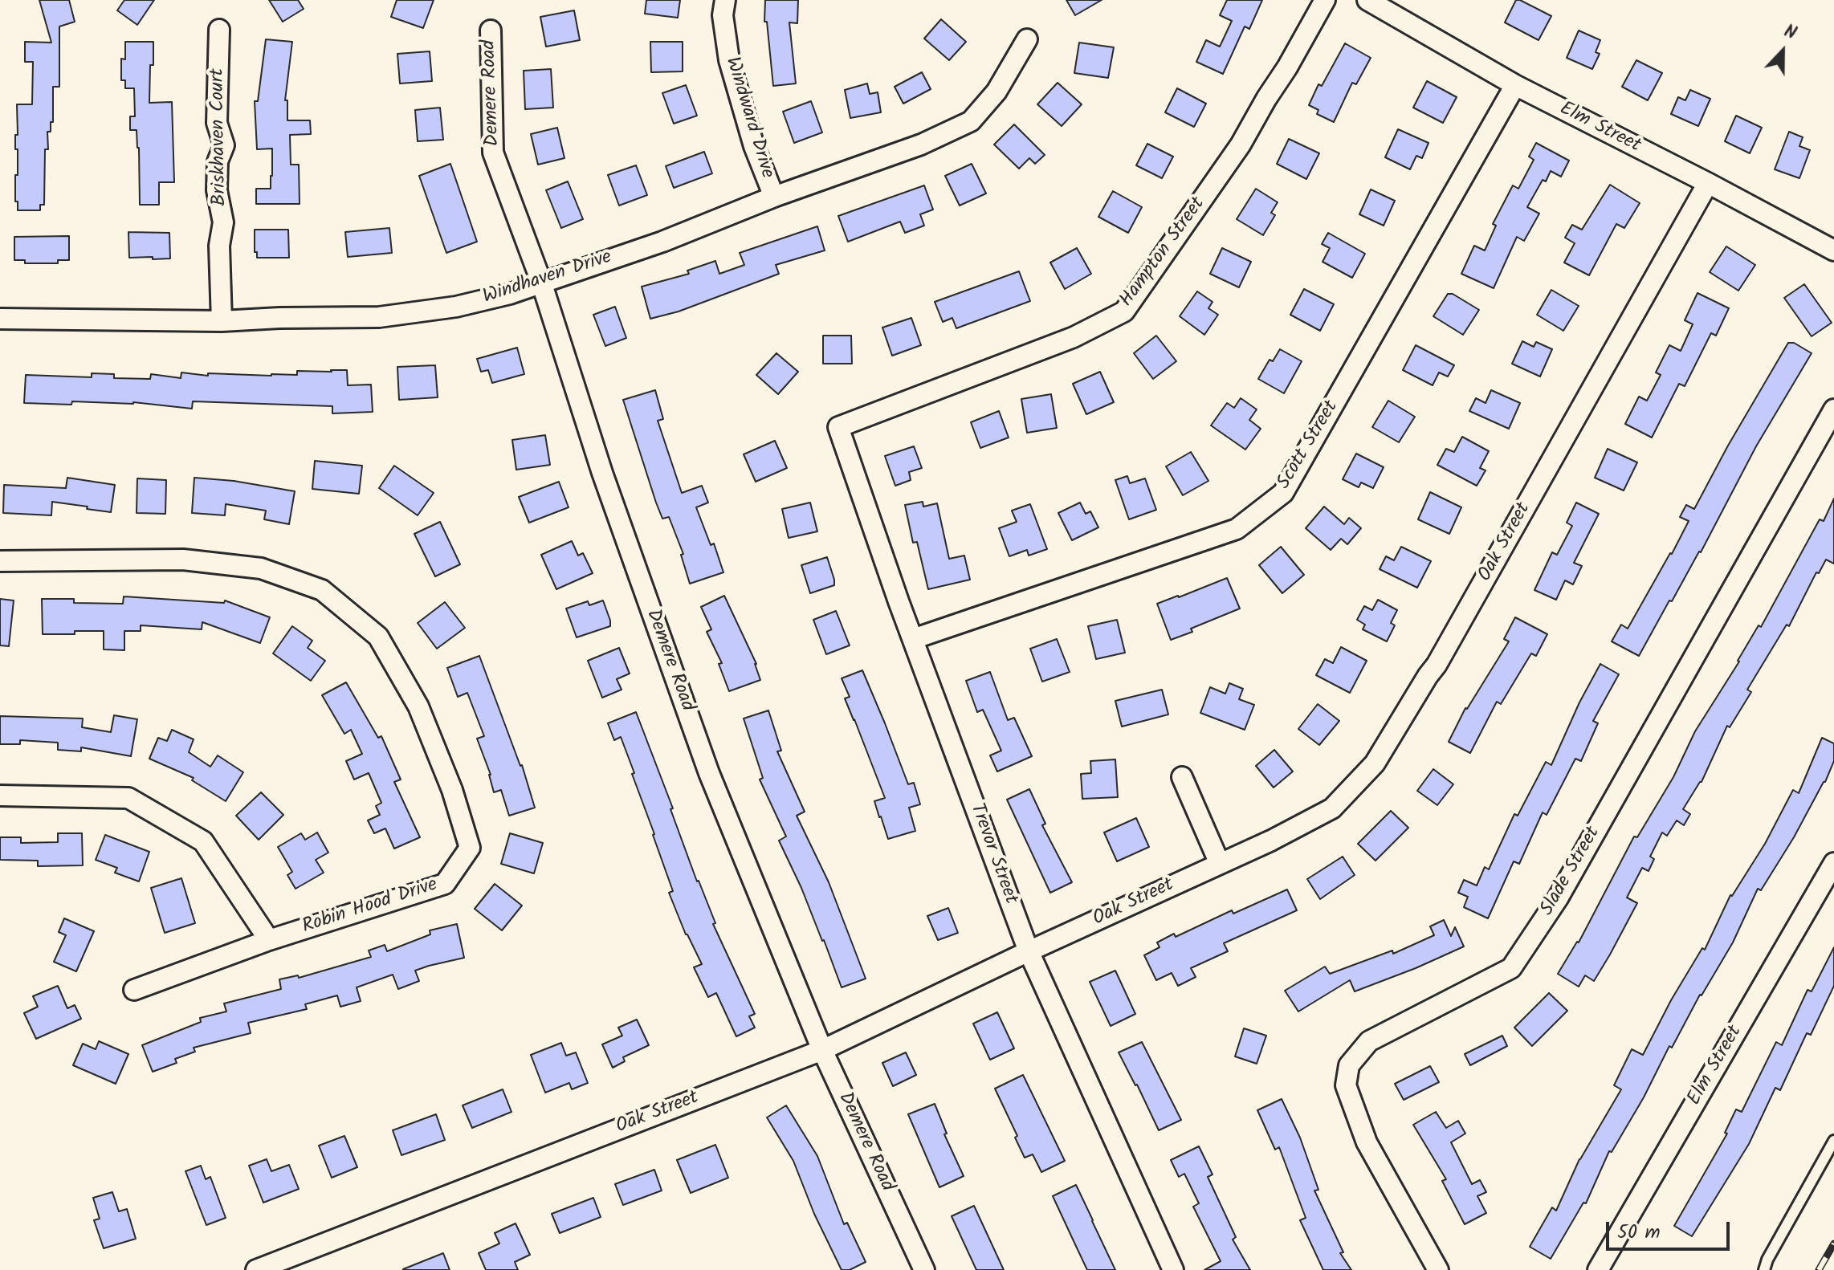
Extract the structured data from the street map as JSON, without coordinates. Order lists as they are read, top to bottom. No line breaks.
{"streets":{"street":["Demere Road","Windward Drive","Elm Street","Briskhaven Court","Hampton Street","Windhaven Drive","Scott Street","Oak Street","Trevor Street","Slade Street","Robin Hood Drive"]},"crossings":[["Demere Road","Windhaven Drive"],["Demere Road","Oak Street"],["Windward Drive","Windhaven Drive"],["Elm Street","Scott Street"],["Elm Street","Oak Street"],["Briskhaven Court","Windhaven Drive"],["Hampton Street","Trevor Street"],["Scott Street","Trevor Street"],["Oak Street","Trevor Street"]],"scale_bar":"50 m","north":"top"}
